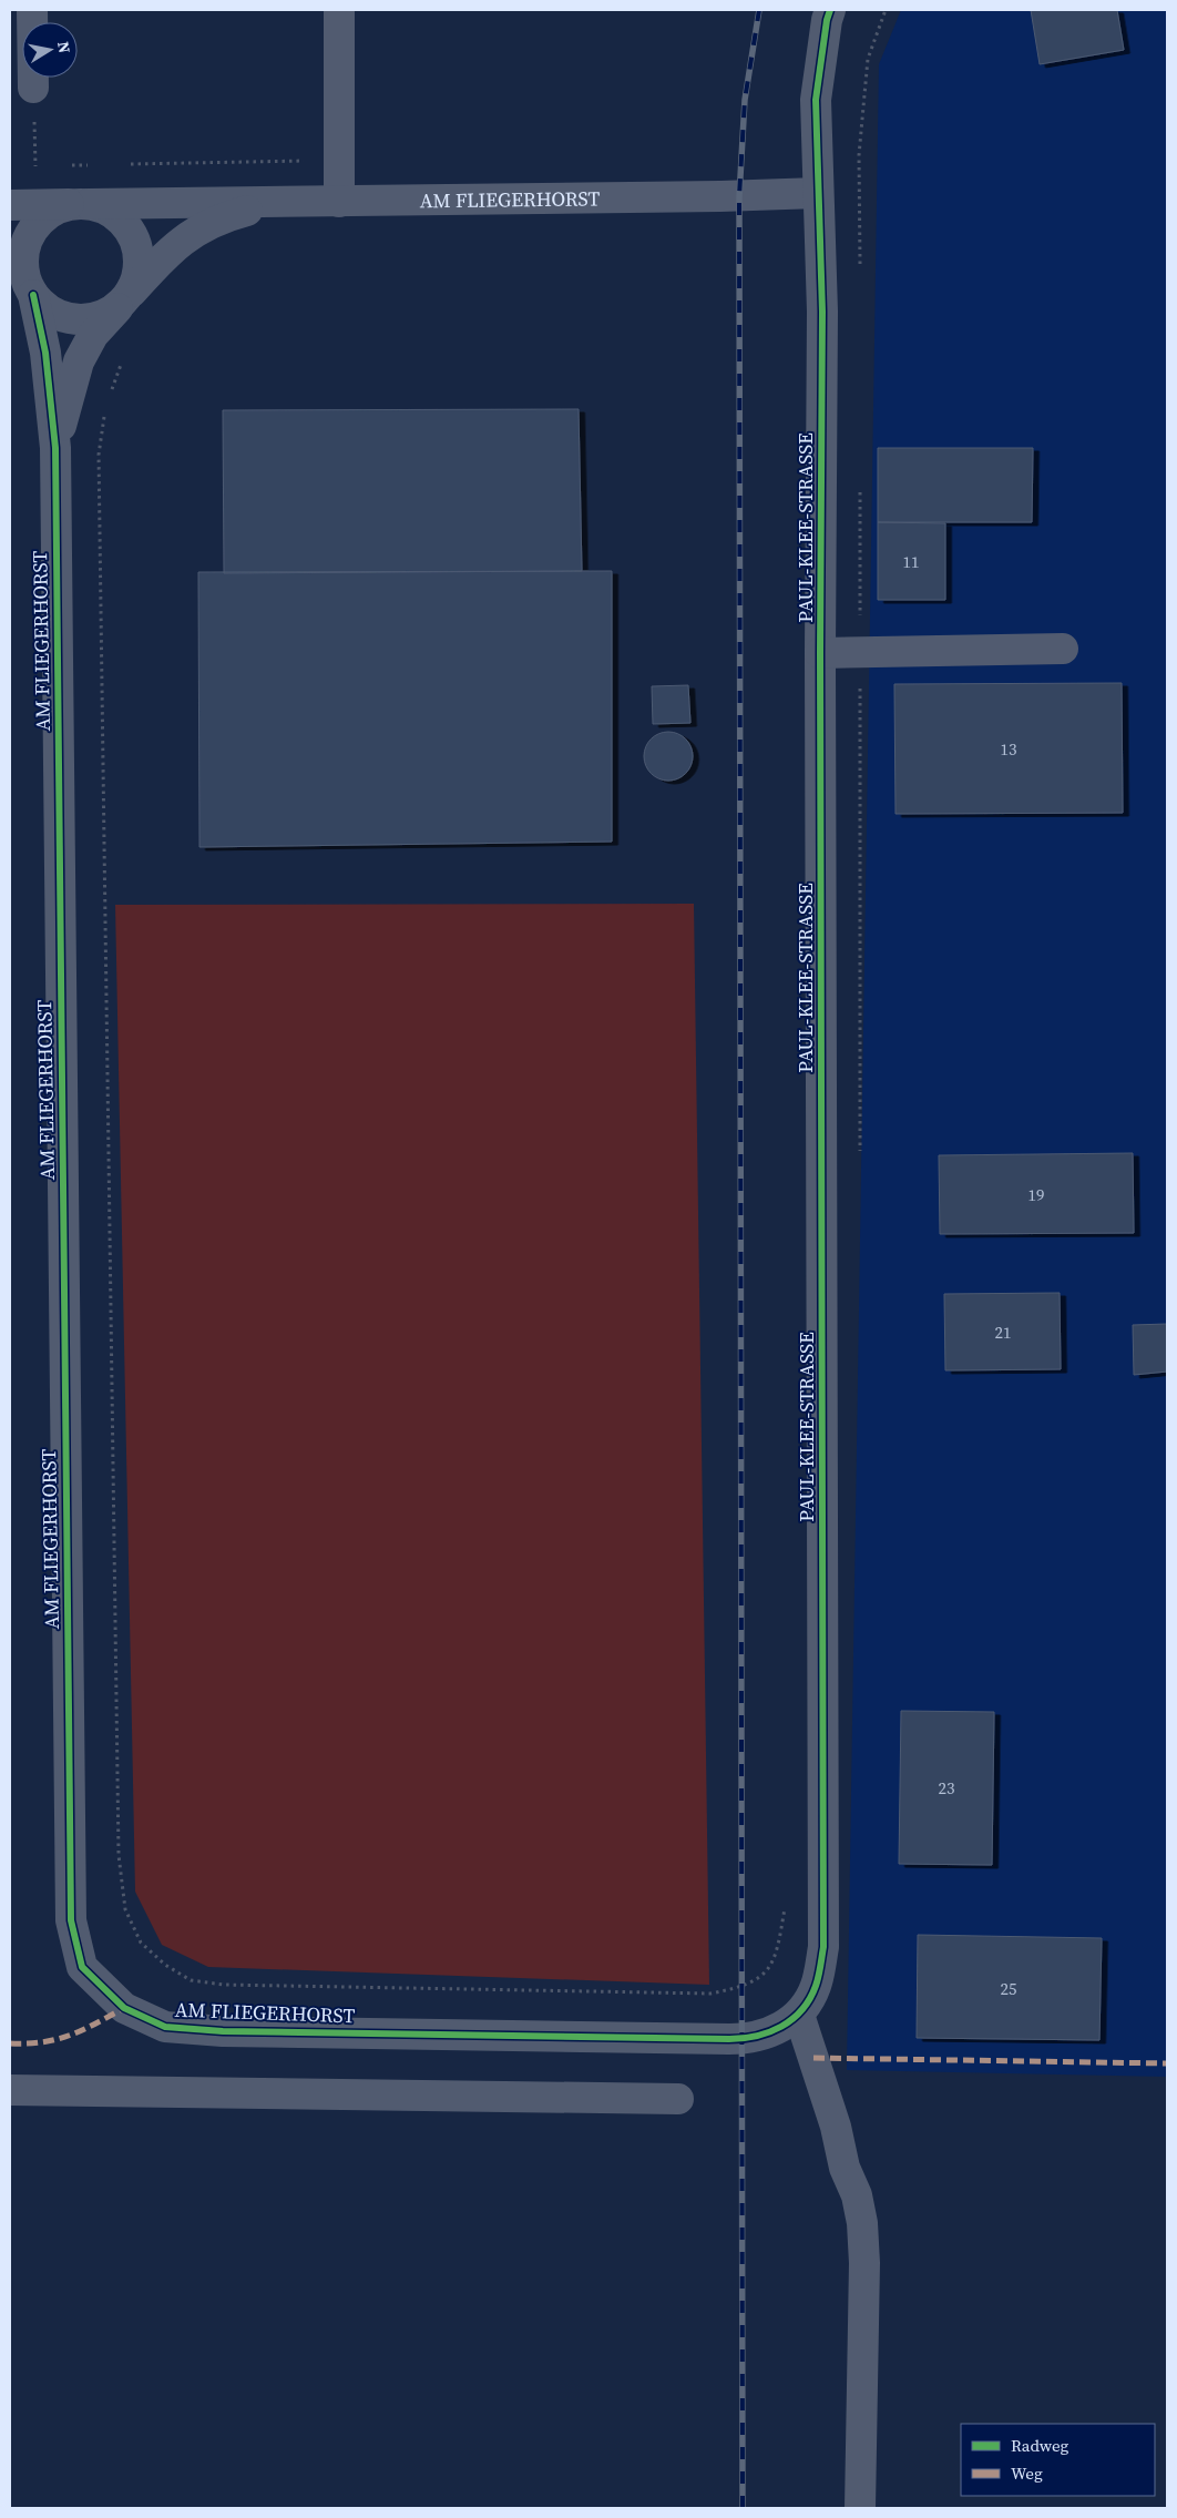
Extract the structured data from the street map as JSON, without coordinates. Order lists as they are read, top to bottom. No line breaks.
{"streets":{"street":["AM FLIEGERHORST","PAUL-KLEE-STRASSE"]},"crossings":[["AM FLIEGERHORST","PAUL-KLEE-STRASSE"]],"house_numbers":["11","13","19","21","23","25"],"legend":["Radweg","Weg"],"north":"right"}
